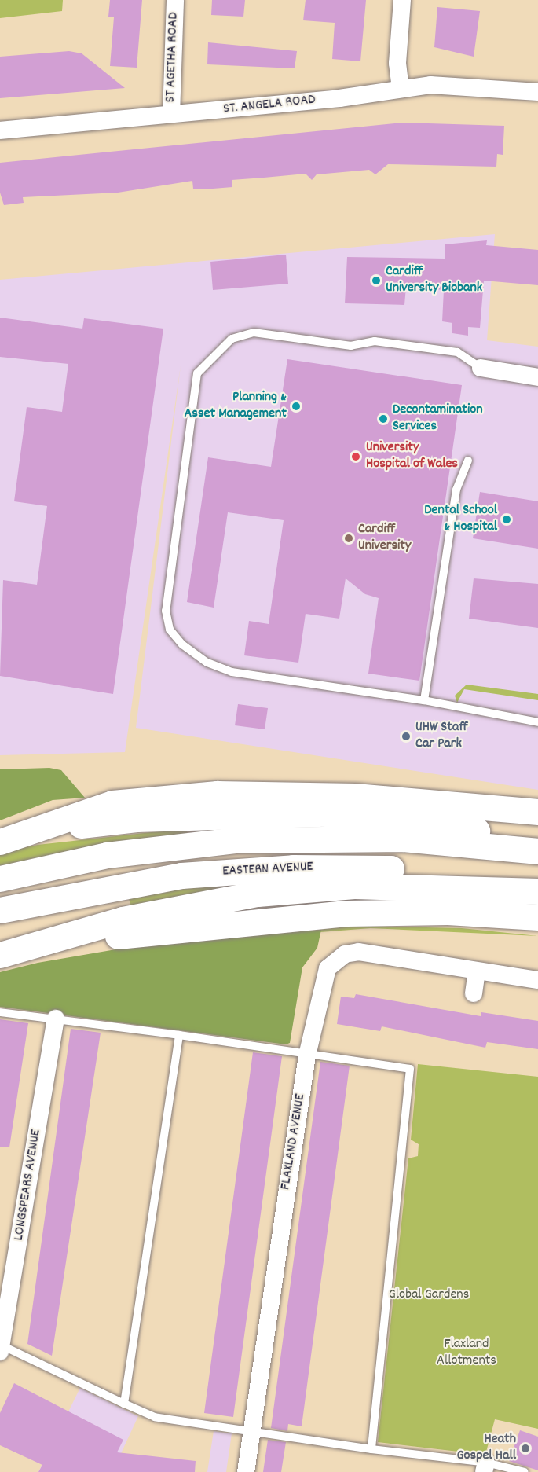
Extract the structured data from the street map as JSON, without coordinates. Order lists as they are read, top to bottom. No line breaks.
{"streets":{"highway":["EASTERN AVENUE"],"street":["ST AGETHA ROAD","ST. ANGELA ROAD","FLAXLAND AVENUE","LONGSPEARS AVENUE"]},"crossings":[["ST AGETHA ROAD","ST. ANGELA ROAD"]],"parks":["Global Gardens","Flaxland Allotments"],"places":["Cardiff University Biobank","Planning & Asset Management","Decontamination Services","University Hospital of Wales","Dental School & Hospital","Cardiff University","UHW Staff Car Park","Heath Gospel Hall"]}
